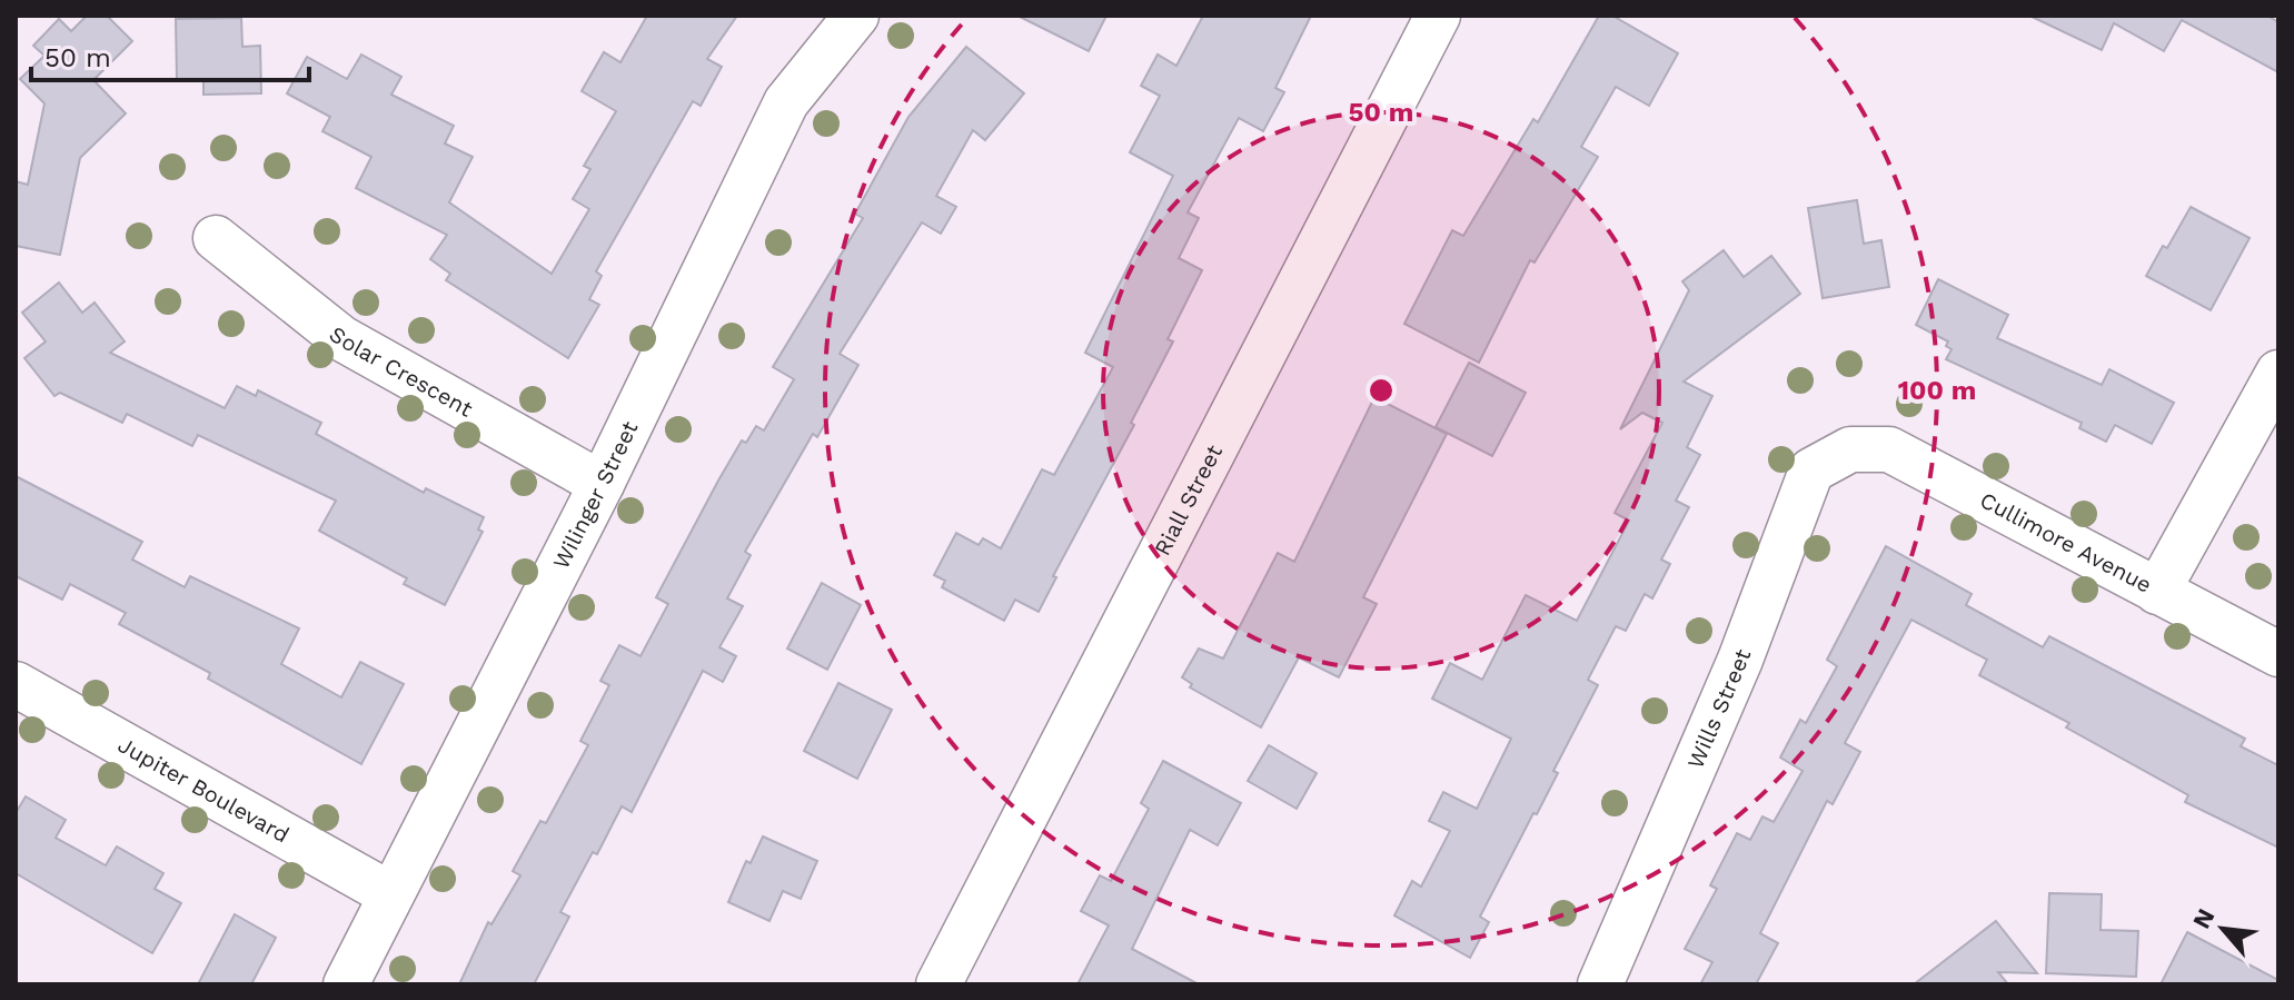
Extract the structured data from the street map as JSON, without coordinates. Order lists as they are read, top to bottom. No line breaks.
{"streets":{"street":["Solar Crescent","Wilinger Street","Riall Street","Cullimore Avenue","Wills Street","Jupiter Boulevard"]},"crossings":[["Solar Crescent","Wilinger Street"],["Wilinger Street","Jupiter Boulevard"],["Cullimore Avenue","Wills Street"]],"scale_bar":"50 m","north":"top left","rings":["50 m","100 m"]}
